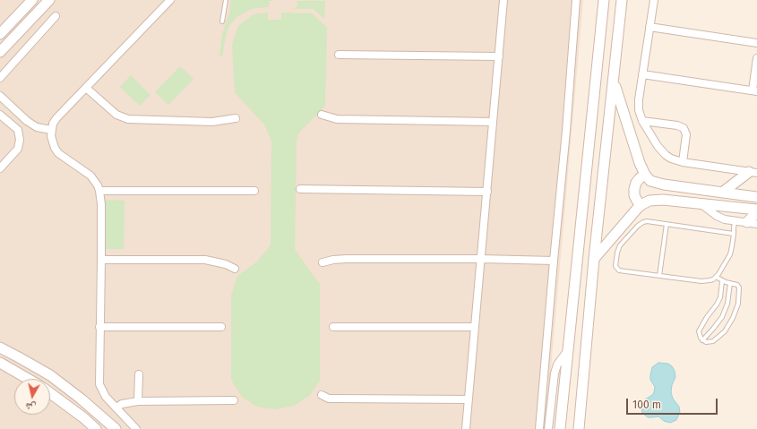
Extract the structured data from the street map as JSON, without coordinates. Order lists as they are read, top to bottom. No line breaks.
{"scale_bar":"100 m","north":"bottom"}
